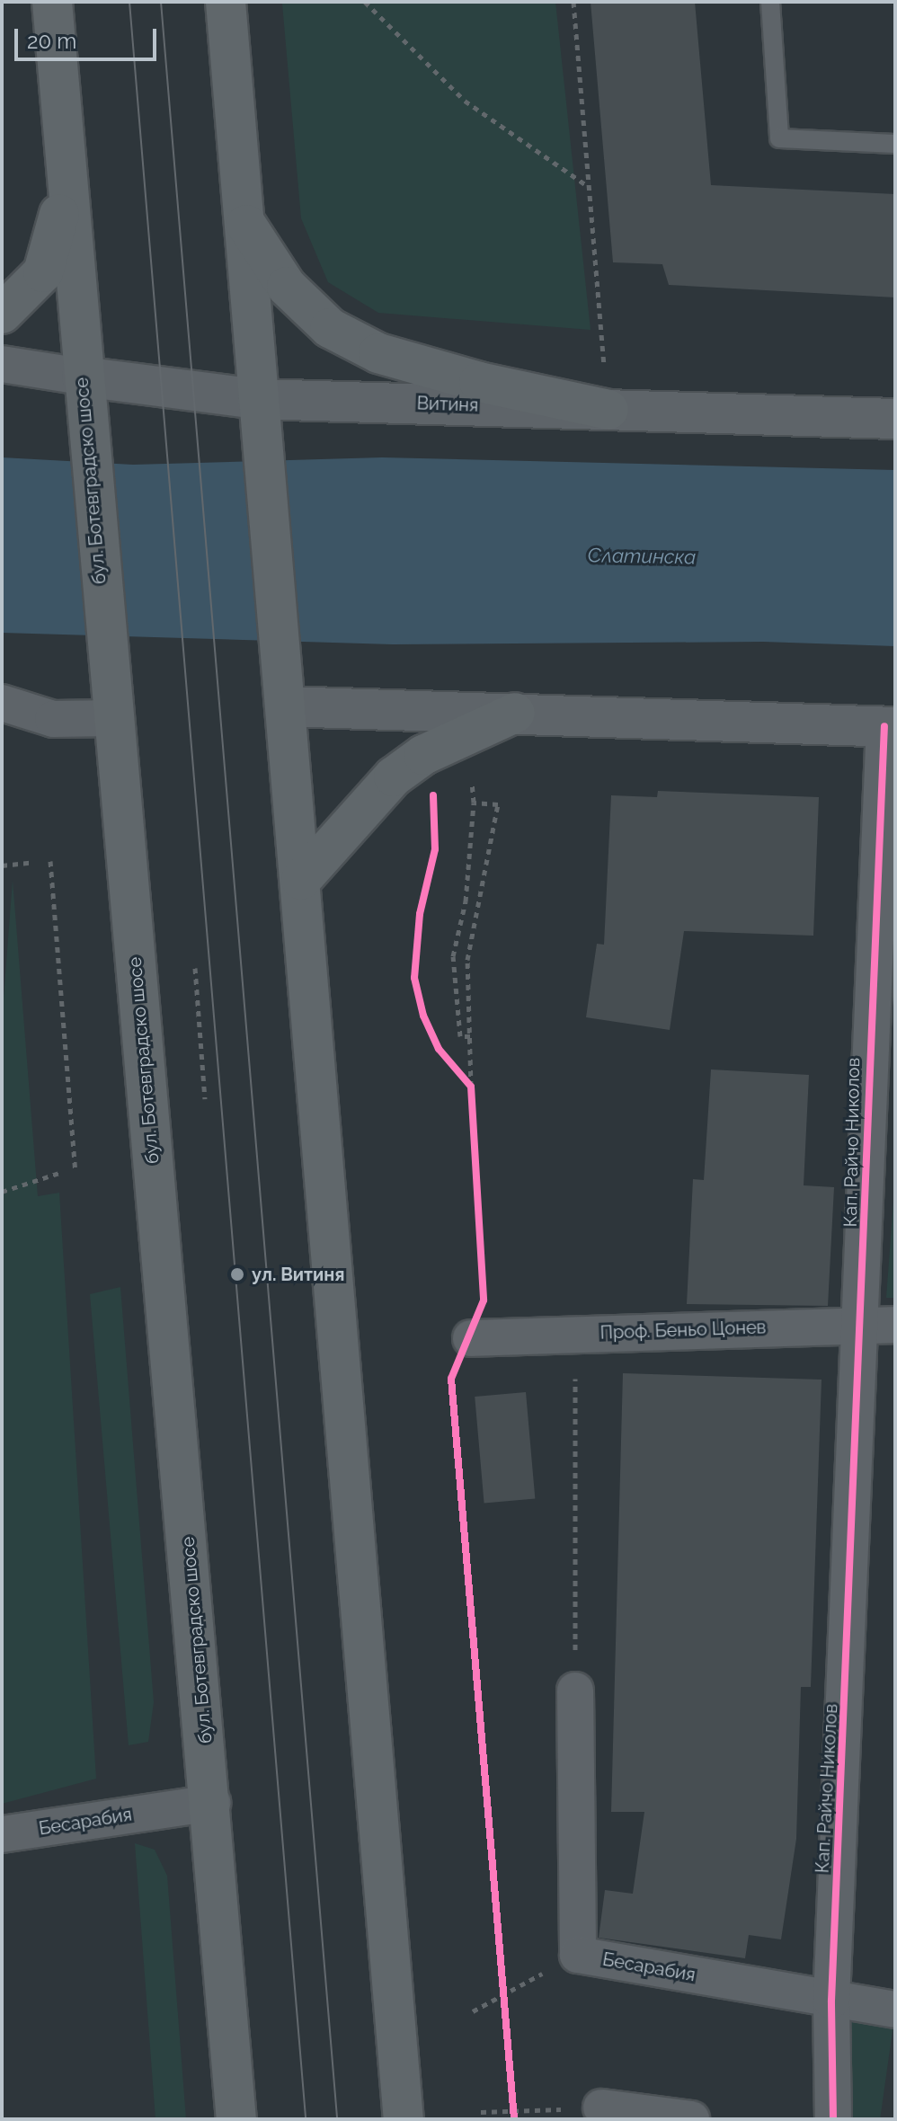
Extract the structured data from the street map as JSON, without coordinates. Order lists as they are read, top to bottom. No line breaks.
{"streets":{"main road":["бул. Ботевградско шосе"],"street":["Витиня","Кап. Райчо Николов","Проф. Беньо Цонев","Бесарабия"]},"crossings":[["Витиня","бул. Ботевградско шосе"],["бул. Ботевградско шосе","Бесарабия"],["Кап. Райчо Николов","Проф. Беньо Цонев"],["Кап. Райчо Николов","Бесарабия"]],"water":["Слатинска"],"places":["ул. Витиня"],"scale_bar":"20 m"}
